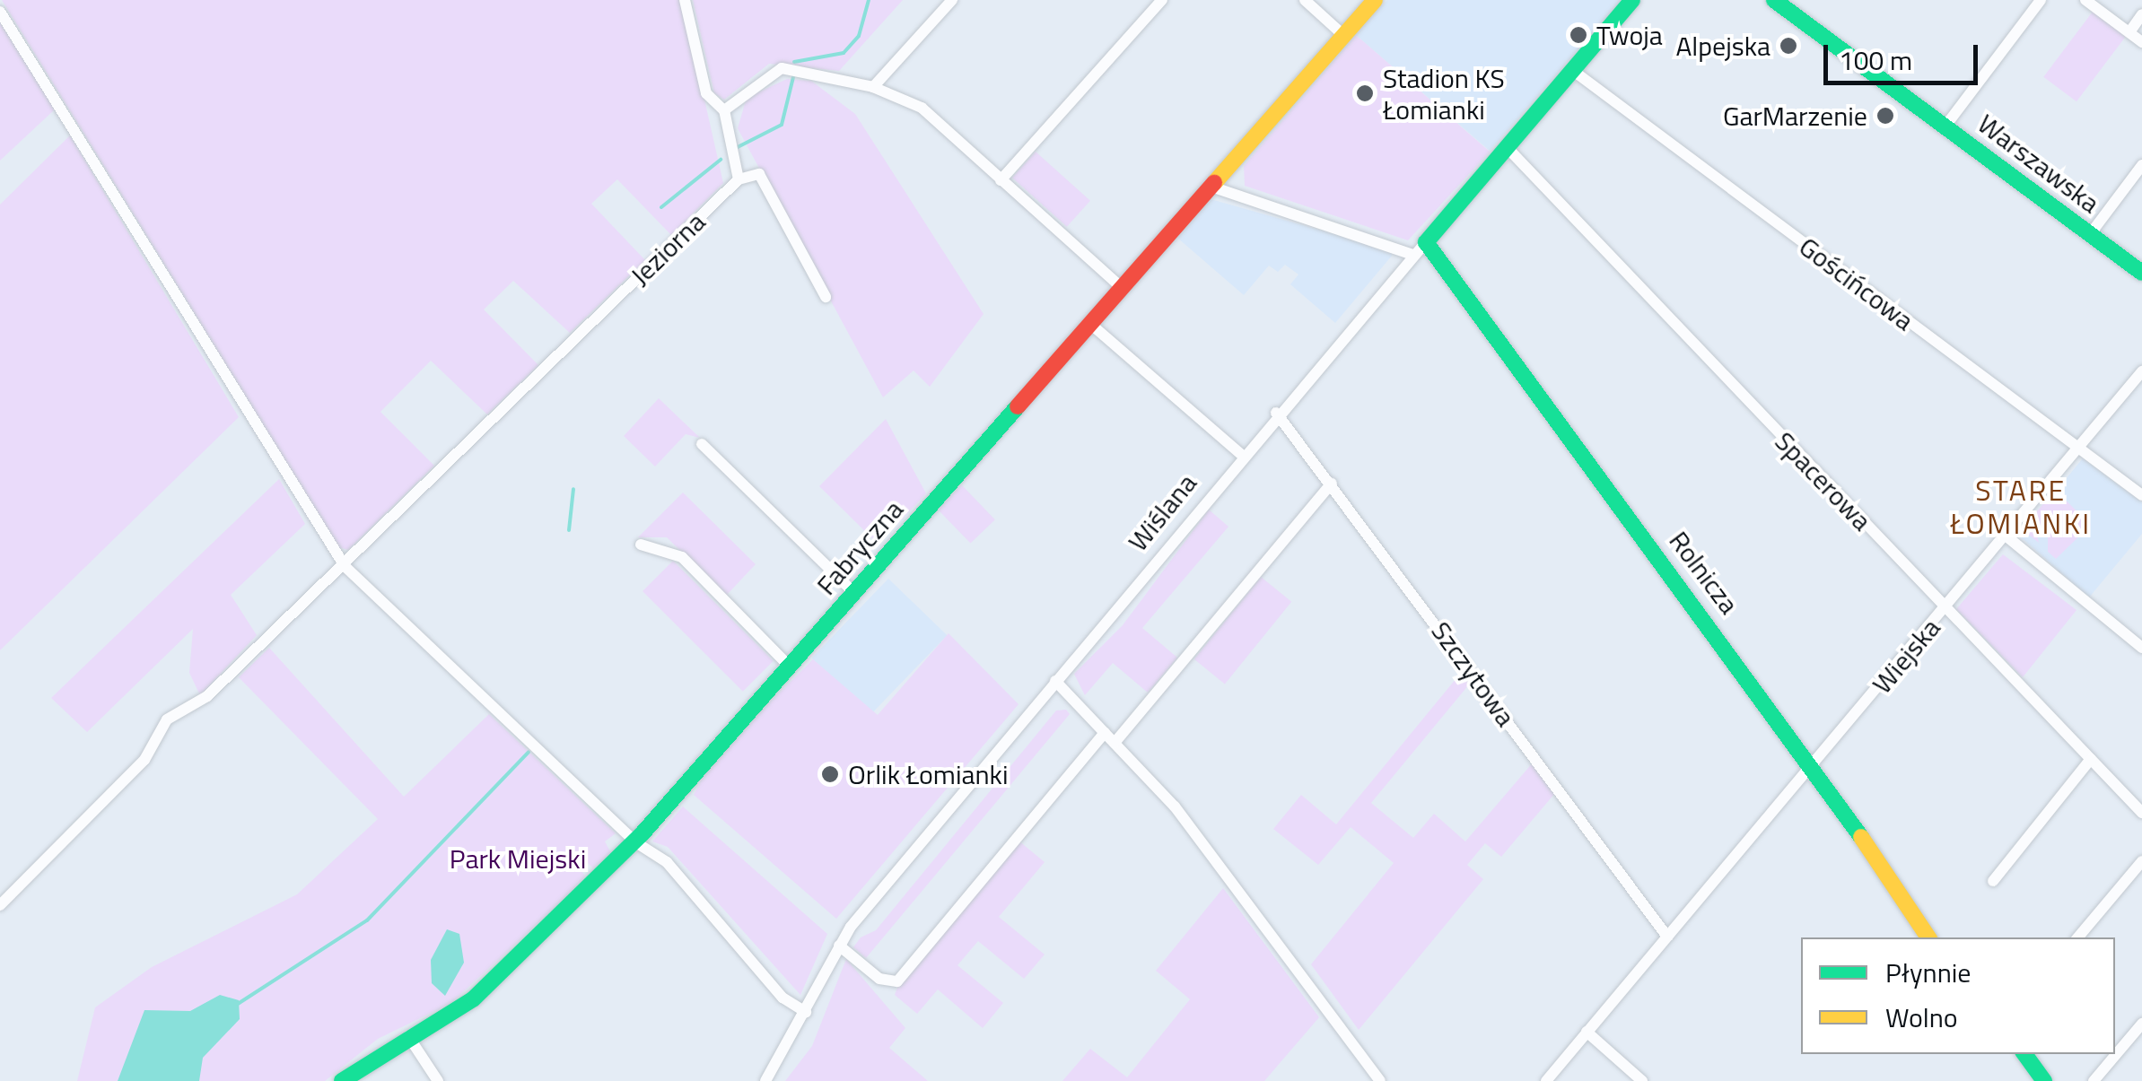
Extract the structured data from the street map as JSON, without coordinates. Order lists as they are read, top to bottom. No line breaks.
{"streets":{"street":["Warszawska","Jeziorna","Gościńcowa","Spacerowa","Wiślana","Fabryczna","Rolnicza","Wiejska","Szczytowa"]},"crossings":[["Gościńcowa","Wiślana"],["Gościńcowa","Wiejska"],["Spacerowa","Wiślana"],["Spacerowa","Wiejska"],["Wiślana","Rolnicza"],["Wiślana","Szczytowa"],["Rolnicza","Wiejska"],["Wiejska","Szczytowa"]],"districts":["STARE ŁOMIANKI"],"parks":["Park Miejski"],"places":["Twoja","Alpejska","Stadion KS Łomianki","GarMarzenie","Orlik Łomianki"],"legend":["Płynnie","Wolno"],"scale_bar":"100 m"}
